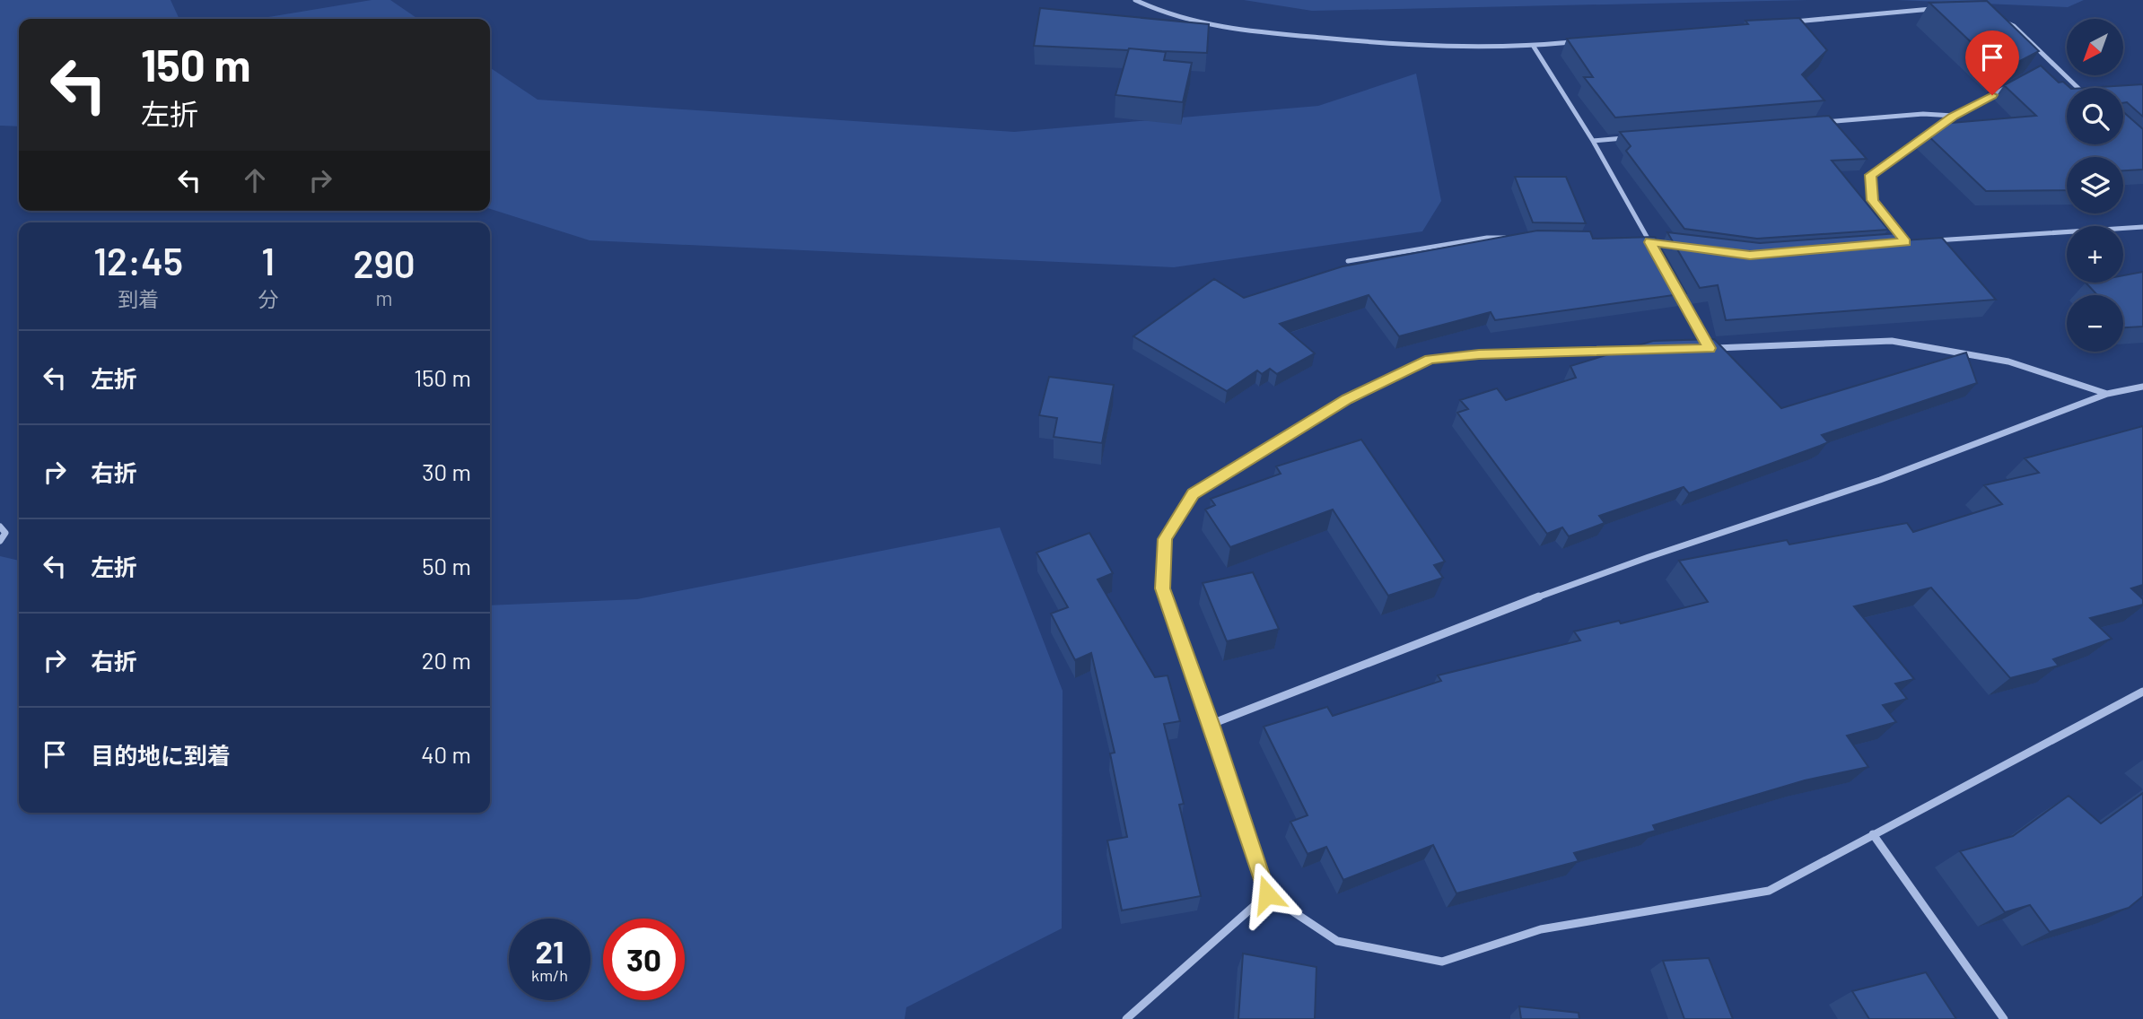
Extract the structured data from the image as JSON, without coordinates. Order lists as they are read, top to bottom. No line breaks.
{"north":"bottom left","page":{"map_buttons":["+","−"],"turn":["150 m","左折"],"eta":["12:45","到着","1","分","290","m"],"list":[{"name":"左折","value":"150 m"},{"name":"右折","value":"30 m"},{"name":"左折","value":"50 m"},{"name":"右折","value":"20 m"},{"name":"目的地に到着","value":"40 m"}],"speed":"21 km/h","limit":"30"}}
